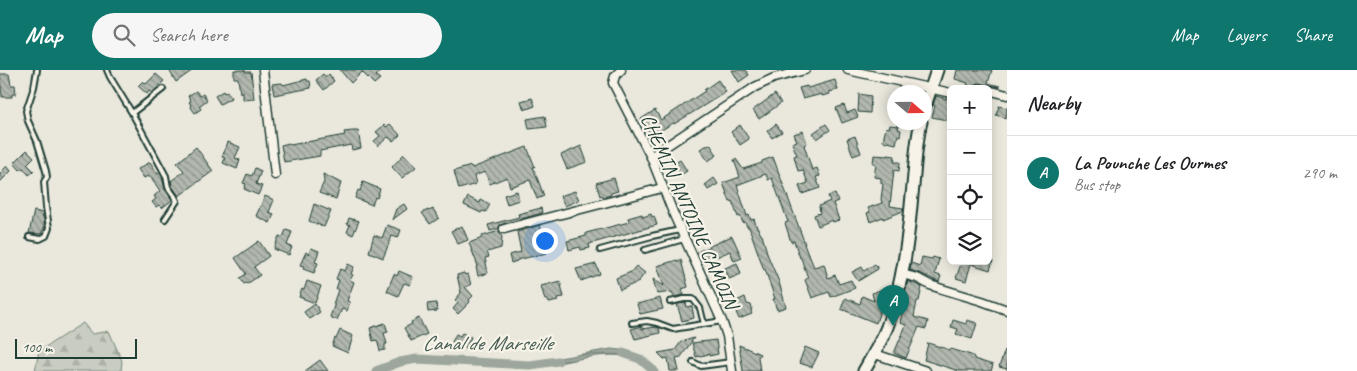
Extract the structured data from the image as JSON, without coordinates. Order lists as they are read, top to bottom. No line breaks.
{"streets":{"street":["CHEMIN ANTOINE CAMOIN"]},"water":["Canal de Marseille"],"scale_bar":"100 m","north":"right","page":{"header":"Map","search":"Search here","nav":["Map","Layers","Share"],"heading":"Nearby","map_buttons":["+","−"],"list":[{"mark":"A","name":"La Pounche Les Ourmes","note":"Bus stop","value":"290 m"}],"pins":"A","scale":"100 m"}}
